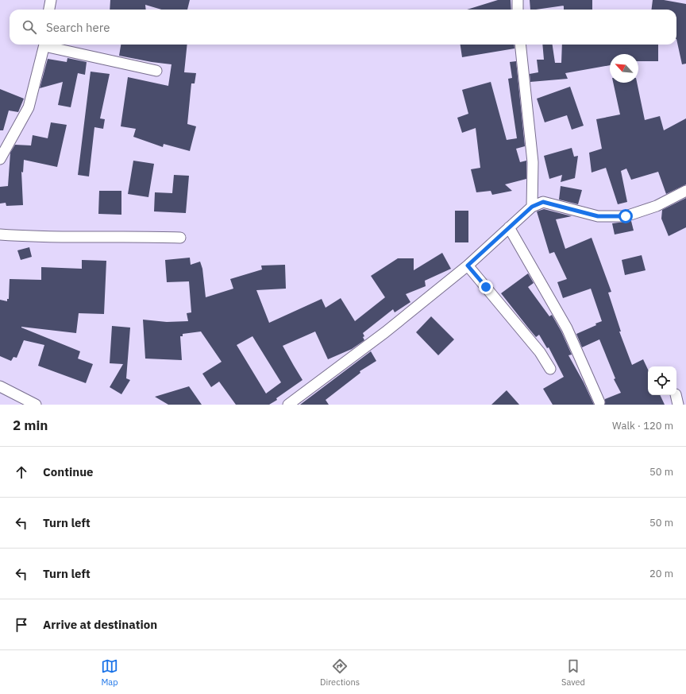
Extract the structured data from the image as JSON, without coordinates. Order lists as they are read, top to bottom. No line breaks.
{"north":"top left","page":{"search":"Search here","heading":["2 min","Walk · 120 m"],"list":[["Continue","50 m"],["Turn left","50 m"],["Turn left","20 m"],"Arrive at destination"],"nav":["Map","Directions","Saved"]}}
